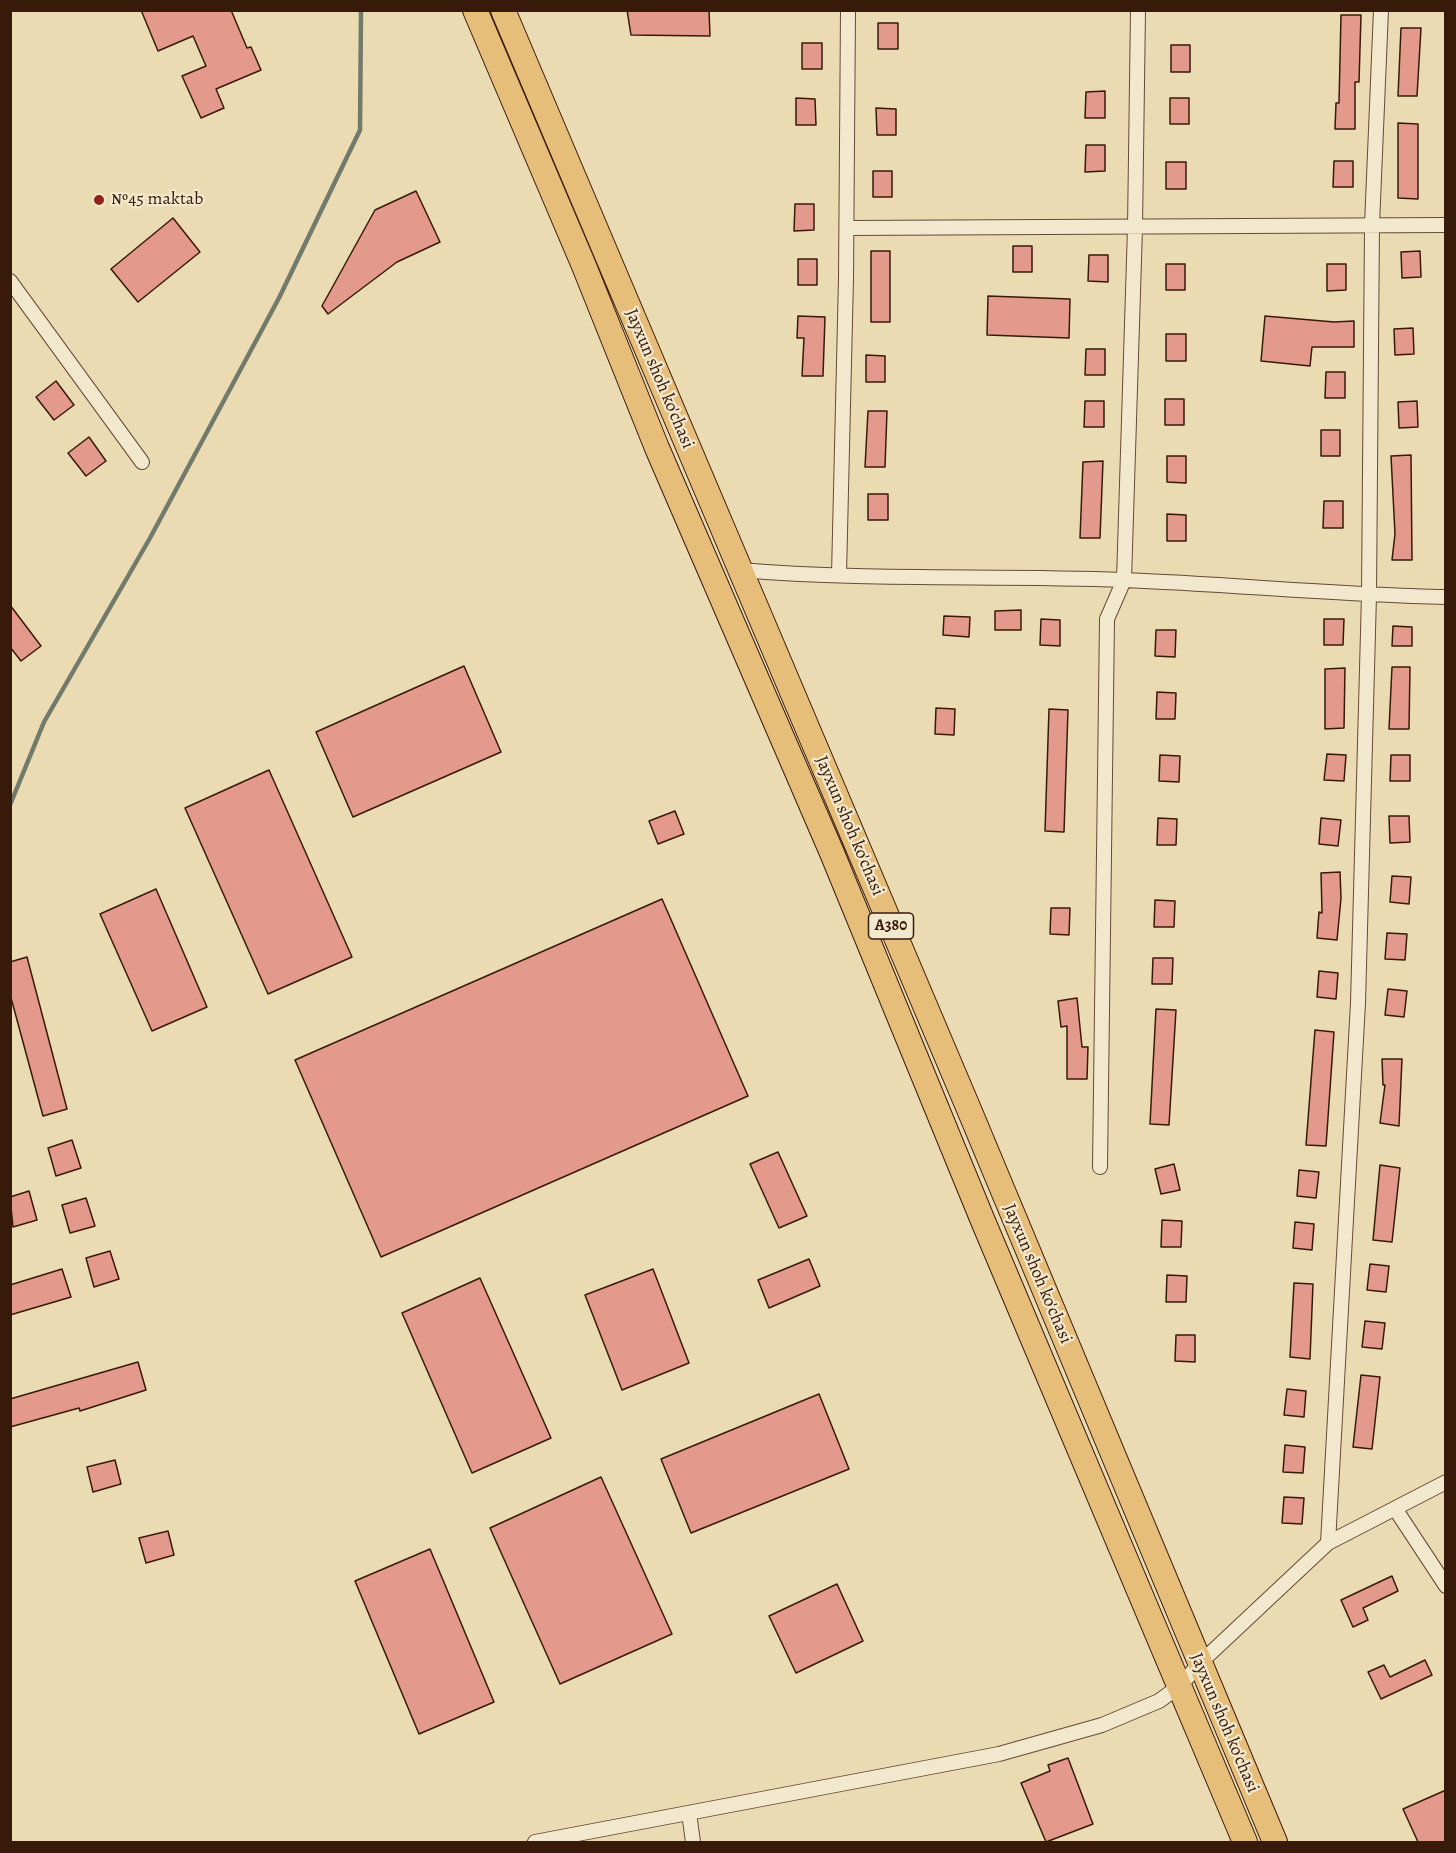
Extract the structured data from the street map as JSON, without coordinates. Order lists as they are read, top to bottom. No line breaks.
{"streets":{"highway":["Jayxun shoh ko'chasi","A380"]},"places":["№45 maktab"]}
